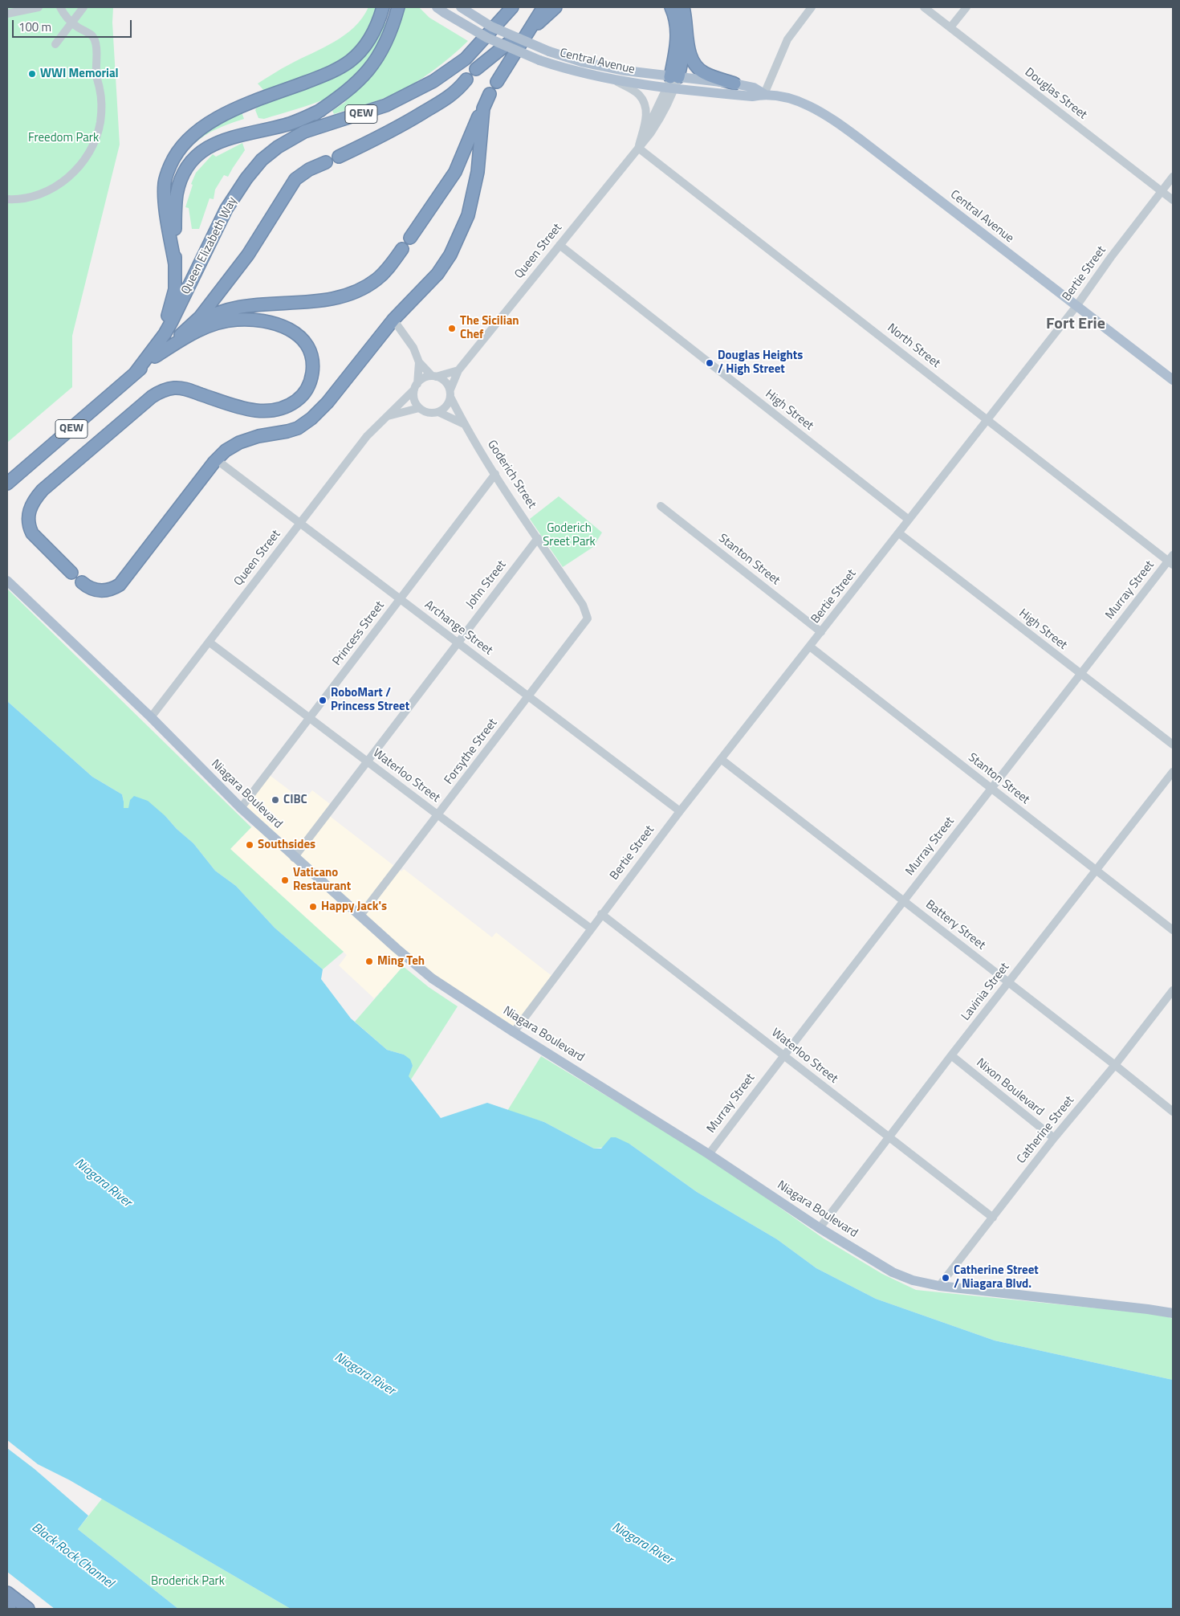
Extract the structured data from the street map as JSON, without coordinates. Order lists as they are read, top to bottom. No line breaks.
{"streets":{"highway":["QEW","Queen Elizabeth Way"],"main road":["Central Avenue","Niagara Boulevard"],"street":["Douglas Street","Queen Street","Bertie Street","North Street","High Street","Goderich Street","Stanton Street","John Street","Murray Street","Archange Street","Princess Street","Forsythe Street","Waterloo Street","Battery Street","Lavinia Street","Nixon Boulevard","Catherine Street"]},"crossings":[["Central Avenue","Queen Street"],["Central Avenue","Bertie Street"],["Douglas Street","Bertie Street"],["QEW","Queen Elizabeth Way"],["Queen Street","North Street"],["Queen Street","High Street"],["Queen Street","Goderich Street"],["Queen Street","Archange Street"],["Queen Street","Waterloo Street"],["Queen Street","Niagara Boulevard"],["Bertie Street","North Street"],["Bertie Street","High Street"],["Bertie Street","Stanton Street"],["Bertie Street","Archange Street"],["Bertie Street","Waterloo Street"],["Bertie Street","Niagara Boulevard"],["Bertie Street","Battery Street"],["North Street","Murray Street"],["High Street","Murray Street"],["Goderich Street","John Street"],["Goderich Street","Princess Street"],["Goderich Street","Forsythe Street"],["Stanton Street","Murray Street"],["Stanton Street","Lavinia Street"],["John Street","Archange Street"],["John Street","Waterloo Street"],["John Street","Niagara Boulevard"],["Murray Street","Waterloo Street"],["Murray Street","Niagara Boulevard"],["Murray Street","Battery Street"],["Archange Street","Princess Street"],["Archange Street","Forsythe Street"],["Princess Street","Waterloo Street"],["Princess Street","Niagara Boulevard"],["Forsythe Street","Waterloo Street"],["Forsythe Street","Niagara Boulevard"],["Waterloo Street","Lavinia Street"],["Waterloo Street","Catherine Street"],["Niagara Boulevard","Lavinia Street"],["Niagara Boulevard","Catherine Street"],["Battery Street","Lavinia Street"],["Battery Street","Catherine Street"],["Lavinia Street","Nixon Boulevard"],["Nixon Boulevard","Catherine Street"]],"districts":["Fort Erie"],"water":["Niagara River","Black Rock Channel"],"parks":["Freedom Park","Goderich Sreet Park","Broderick Park"],"places":["WWI Memorial","The Sicilian Chef","Douglas Heights / High Street","RoboMart / Princess Street","CIBC","Southsides","Vaticano Restaurant","Happy Jack's","Ming Teh","Catherine Street / Niagara Blvd."],"scale_bar":"100 m"}
